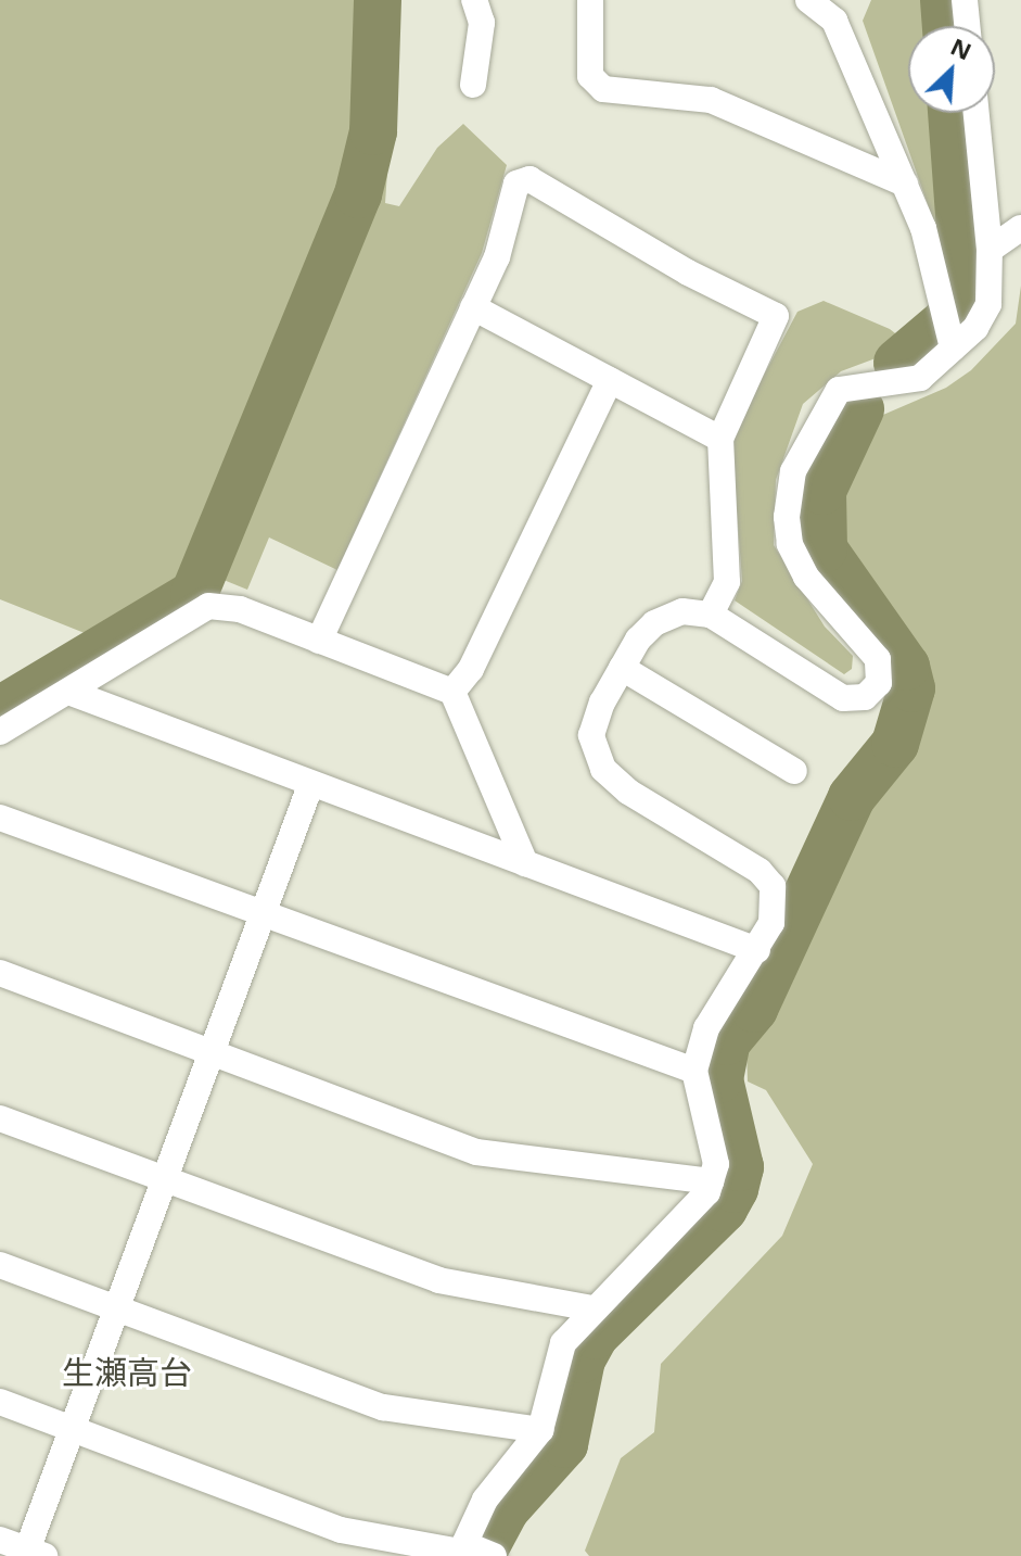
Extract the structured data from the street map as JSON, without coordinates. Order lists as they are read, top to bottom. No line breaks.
{"districts":["生瀬高台"],"north":"top right"}
